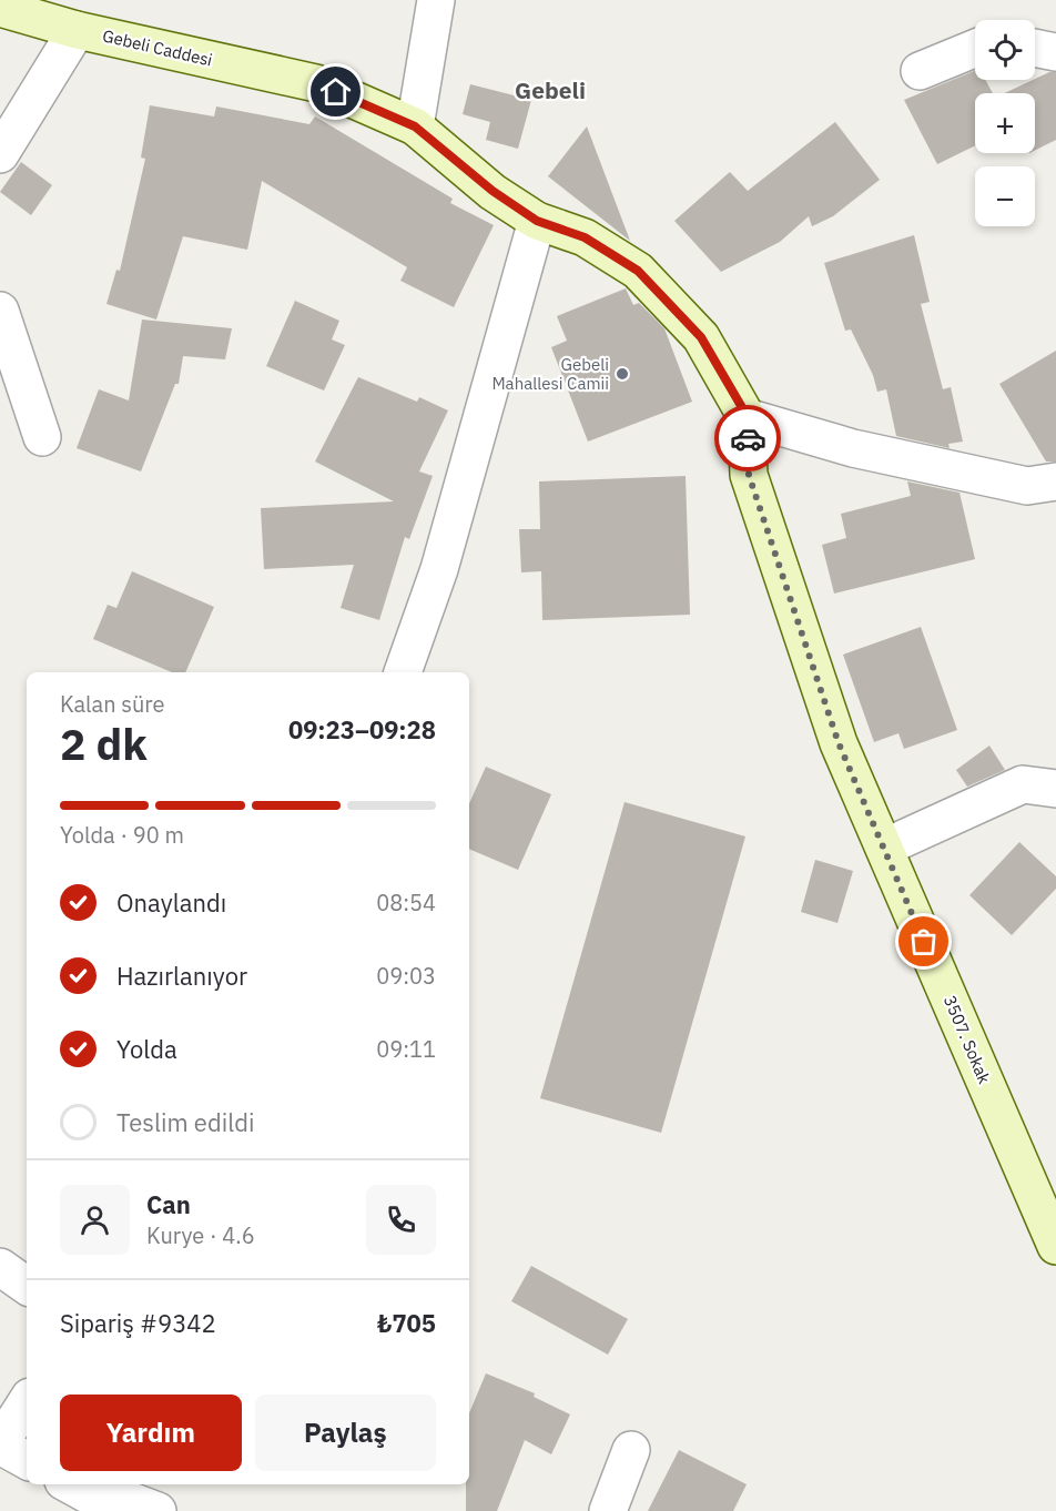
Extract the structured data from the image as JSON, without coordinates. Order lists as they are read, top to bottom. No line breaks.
{"streets":{"main road":["Gebeli Caddesi","3507. Sokak"]},"crossings":[["Gebeli Caddesi","3507. Sokak"]],"districts":["Gebeli"],"places":["Gebeli Mahallesi Camii"],"page":{"map_buttons":["+","−"],"heading":["2 dk","Kalan süre","09:23–09:28"],"panel":["Can","Kurye · 4.6","Sipariş #9342","₺705"],"bar":"Yolda · 90 m","list":[["Onaylandı","08:54"],["Hazırlanıyor","09:03"],["Yolda","09:11"],"Teslim edildi"],"buttons":["Yardım","Paylaş"]}}
